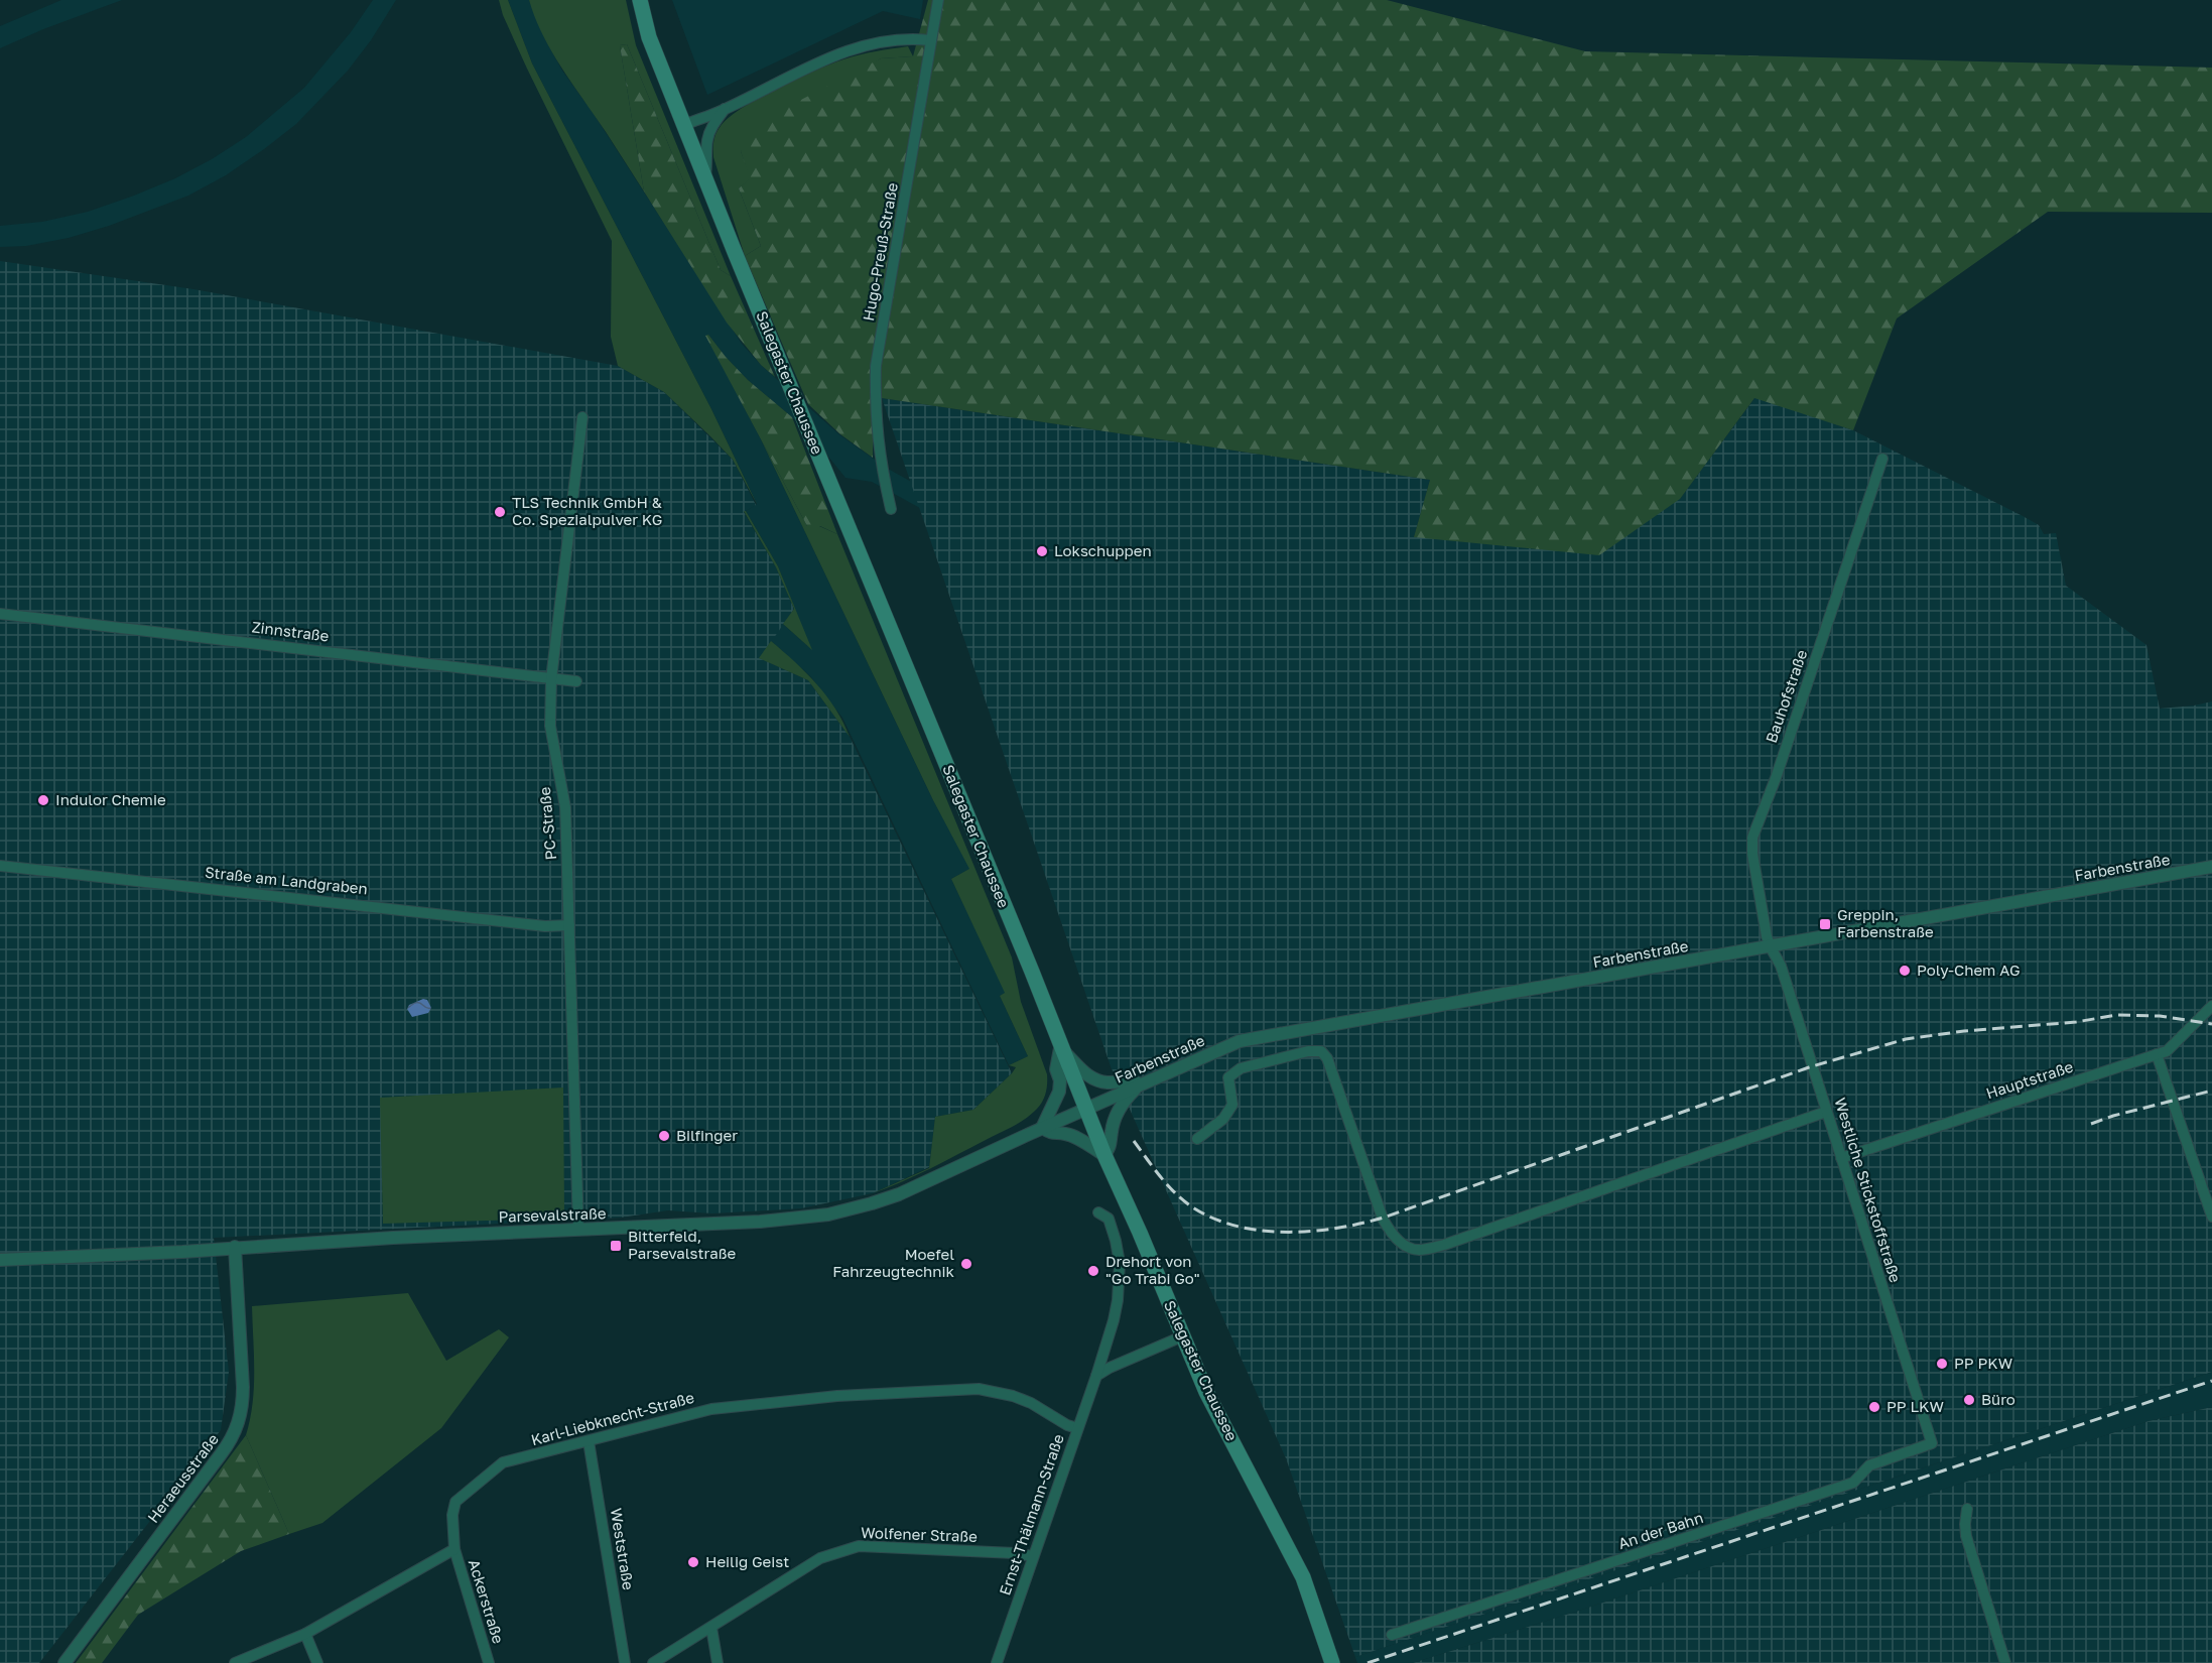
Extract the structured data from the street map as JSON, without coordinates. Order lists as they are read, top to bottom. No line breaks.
{"streets":{"main road":["Salegaster Chaussee"],"street":["Hugo-Preuß-Straße","Zinnstraße","Bauhofstraße","PC-Straße","Farbenstraße","Straße am Landgraben","Hauptstraße","Westliche Stickstoffstraße","Parsevalstraße","Karl-Liebknecht-Straße","Heraeusstraße","Ernst-Thälmann-Straße","An der Bahn","Wolfener Straße","Weststraße","Ackerstraße"]},"crossings":[["Salegaster Chaussee","Farbenstraße"],["Salegaster Chaussee","Parsevalstraße"],["Zinnstraße","PC-Straße"],["Bauhofstraße","Farbenstraße"],["Bauhofstraße","Westliche Stickstoffstraße"],["PC-Straße","Straße am Landgraben"],["PC-Straße","Parsevalstraße"],["Farbenstraße","Westliche Stickstoffstraße"],["Farbenstraße","Parsevalstraße"],["Hauptstraße","Westliche Stickstoffstraße"],["Westliche Stickstoffstraße","An der Bahn"],["Parsevalstraße","Heraeusstraße"],["Karl-Liebknecht-Straße","Ernst-Thälmann-Straße"],["Karl-Liebknecht-Straße","Weststraße"],["Karl-Liebknecht-Straße","Ackerstraße"],["Ernst-Thälmann-Straße","Wolfener Straße"]],"places":{"other":["TLS Technik GmbH & Co. Spezialpulver KG","Lokschuppen","Indulor Chemie","Poly-Chem AG","Bilfinger","Moefel Fahrzeugtechnik","Drehort von \"Go Trabi Go\"","PP PKW","Büro","PP LKW","Heilig Geist"],"transit":["Greppin, Farbenstraße","Bitterfeld, Parsevalstraße"]}}
